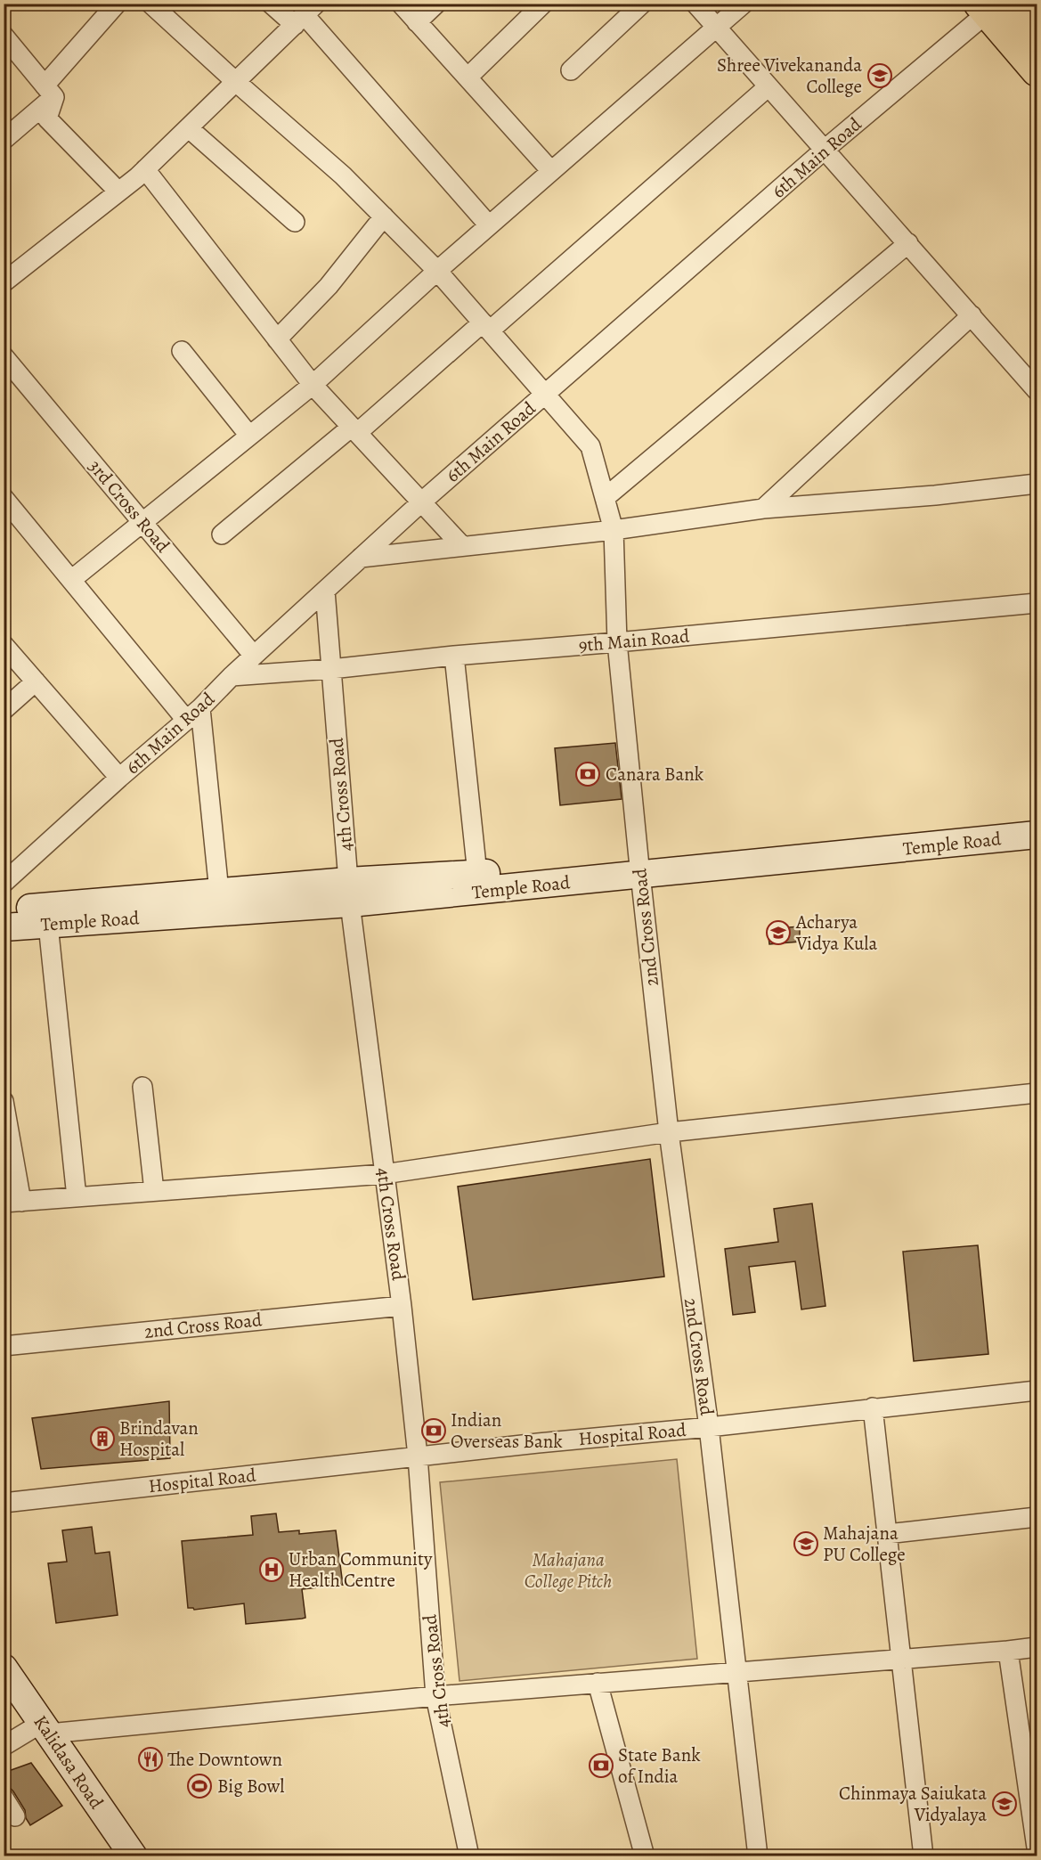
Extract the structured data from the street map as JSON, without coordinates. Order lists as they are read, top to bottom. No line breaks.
{"streets":{"street":["6th Main Road","3rd Cross Road","9th Main Road","4th Cross Road","Temple Road","2nd Cross Road","Hospital Road","Kalidasa Road"]},"crossings":[["6th Main Road","3rd Cross Road"],["6th Main Road","9th Main Road"],["6th Main Road","4th Cross Road"],["6th Main Road","2nd Cross Road"],["9th Main Road","4th Cross Road"],["9th Main Road","2nd Cross Road"],["4th Cross Road","Temple Road"],["4th Cross Road","2nd Cross Road"],["4th Cross Road","Hospital Road"],["Temple Road","2nd Cross Road"],["2nd Cross Road","Hospital Road"]],"parks":["Mahajana College Pitch"],"places":{"school or university":["Shree Vivekananda College","Acharya Vidya Kula","Mahajana PU College","Chinmaya Saiukata Vidyalaya"],"bank":["Canara Bank","Indian Overseas Bank","State Bank of India"],"building":["Brindavan Hospital"],"hospital":["Urban Community Health Centre"],"restaurant":["The Downtown"],"sports":["Big Bowl"]}}
